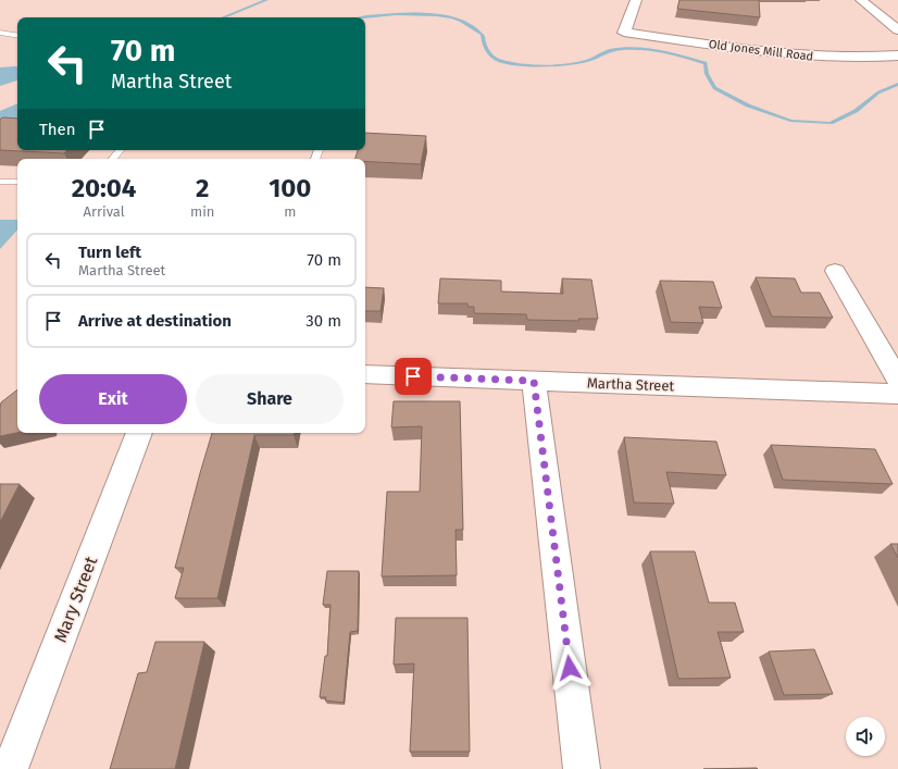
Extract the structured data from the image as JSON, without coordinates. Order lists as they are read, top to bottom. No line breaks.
{"streets":{"street":["Old Jones Mill Road","Martha Street","Mary Street"]},"page":{"turn":["70 m","Martha Street"],"then":"Then","eta":["20:04","Arrival","2","min","100","m"],"list":[{"name":"Turn left","note":"Martha Street","value":"70 m"},{"name":"Arrive at destination","value":"30 m"}],"buttons":["Exit","Share"]}}
